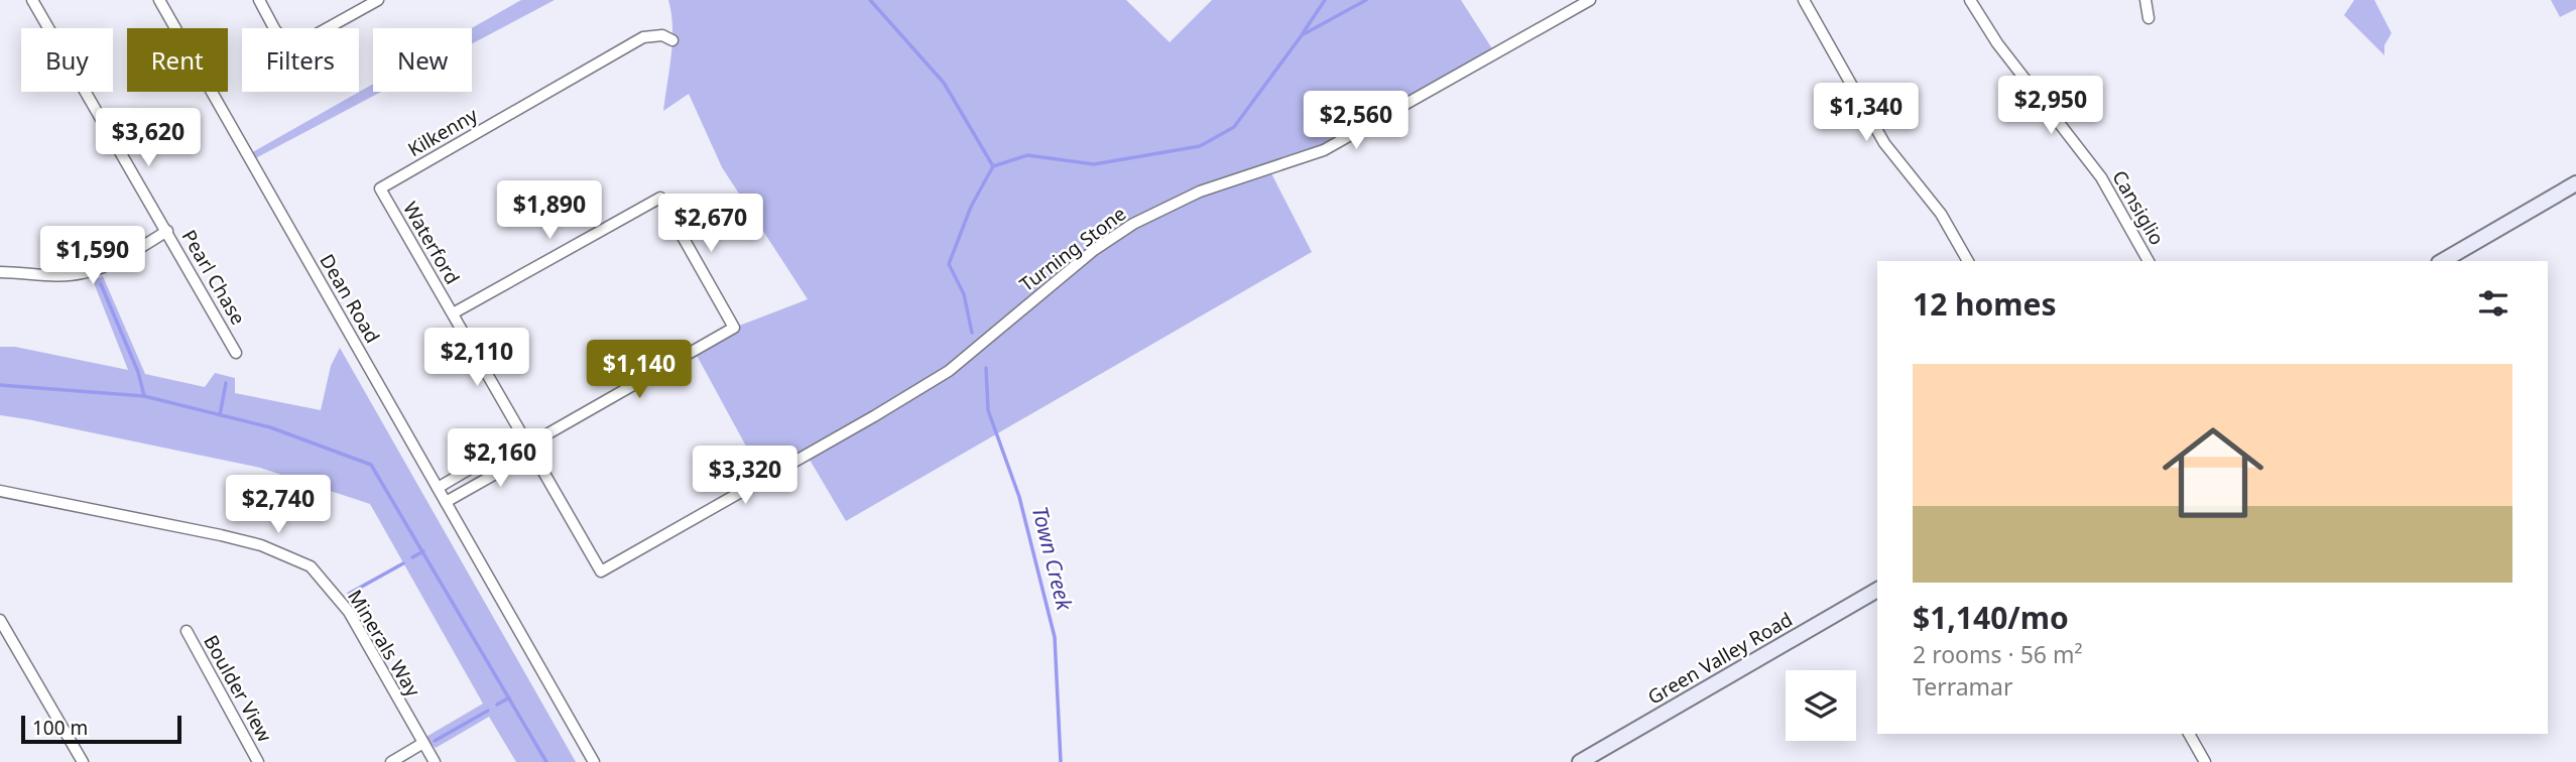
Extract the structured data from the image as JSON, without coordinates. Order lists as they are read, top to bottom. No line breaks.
{"streets":{"street":["Kilkenny","Cansiglio","Waterford","Turning Stone","Pearl Chase","Dean Road","Minerals Way","Green Valley Road","Boulder View"]},"crossings":[["Kilkenny","Waterford"],["Waterford","Turning Stone"]],"water":["Town Creek"],"scale_bar":"100 m","page":{"chip":["Buy","Rent","Filters","New"],"price":["$2,950","$1,340","$2,560","$3,620","$1,890","$2,670","$1,590","$2,110","$1,140","$2,160","$3,320","$2,740"],"heading":"12 homes","list":[{"name":"$1,140/mo","note":"2 rooms · 56 m² · Terramar"}],"scale":"100 m"}}
